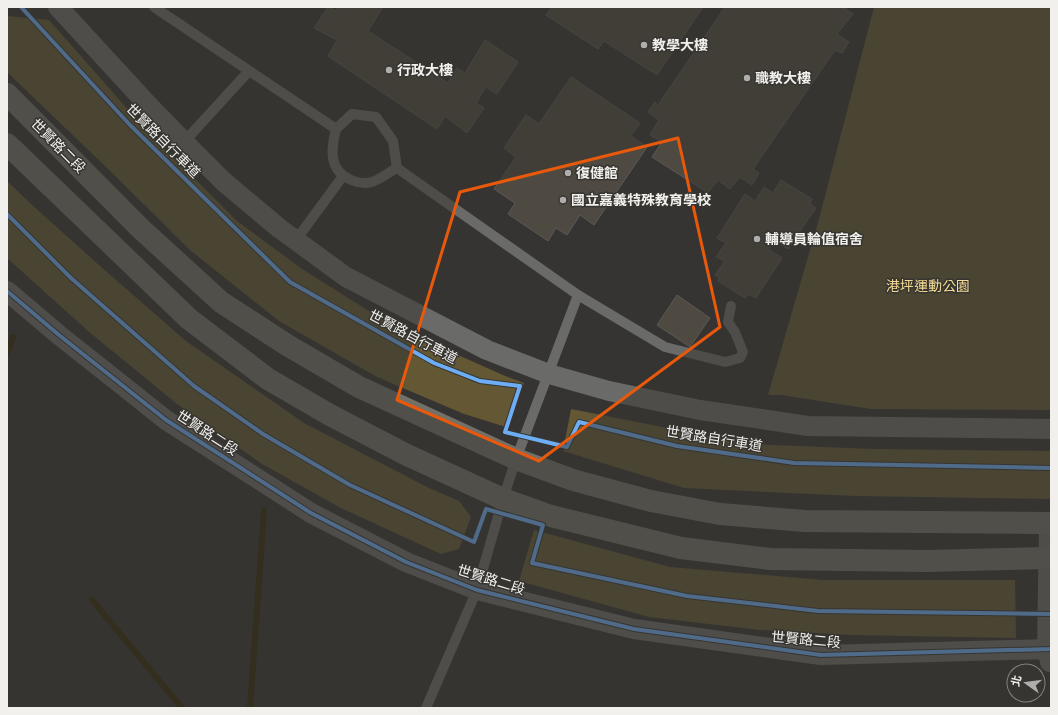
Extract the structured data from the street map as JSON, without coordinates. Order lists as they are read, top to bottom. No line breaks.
{"streets":{"main road":["世賢路二段"],"cycle path":["世賢路自行車道"]},"parks":["港坪運動公園"],"places":["教學大樓","行政大樓","職教大樓","復健館","國立嘉義特殊教育學校","輔導員輪值宿舍"],"north":"left"}
